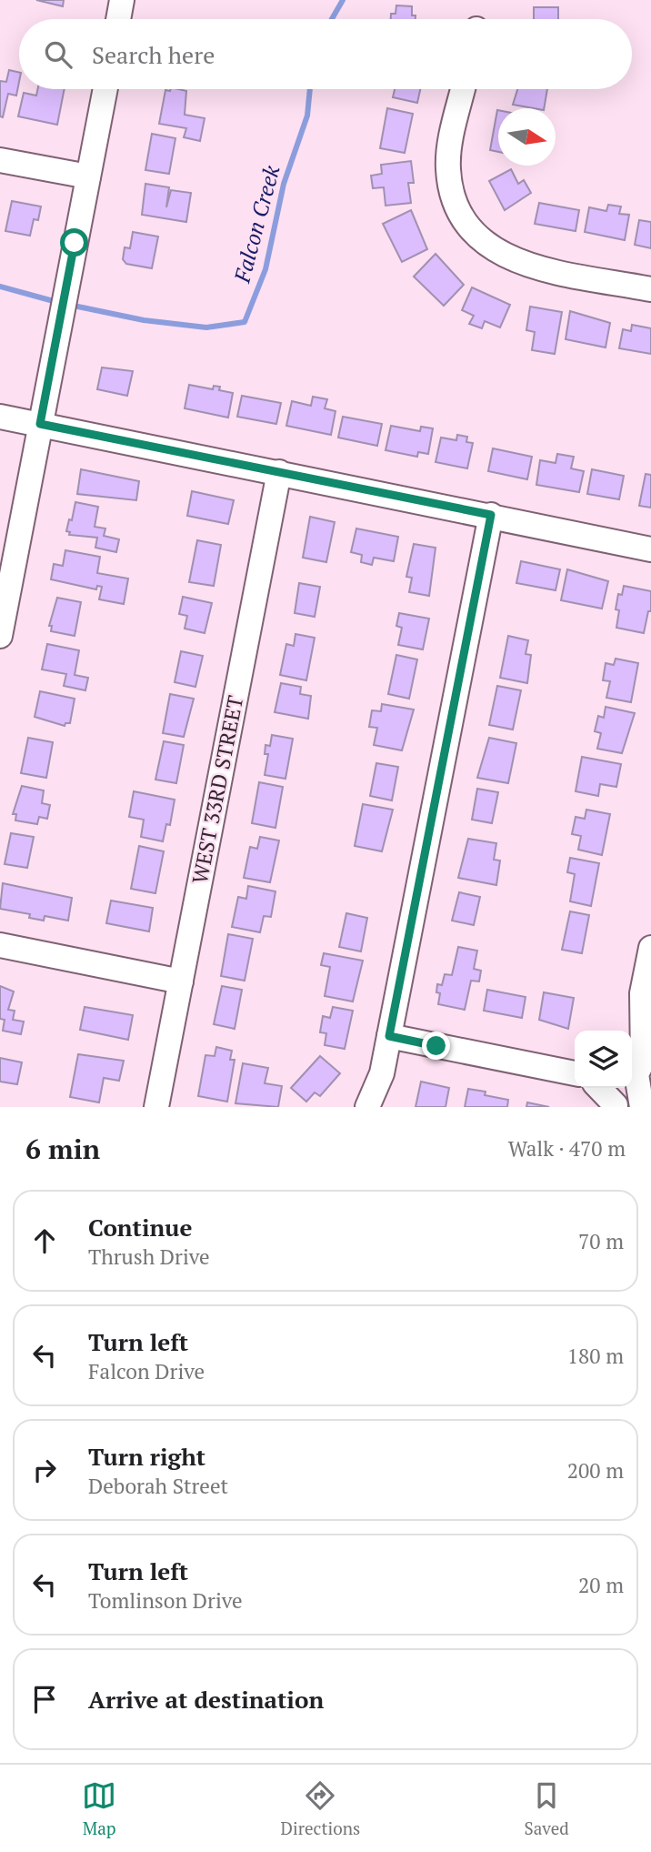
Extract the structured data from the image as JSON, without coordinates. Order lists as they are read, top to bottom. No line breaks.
{"streets":{"street":["WEST 33RD STREET"]},"water":["Falcon Creek"],"north":"right","page":{"search":"Search here","heading":["6 min","Walk · 470 m"],"list":[["Continue","Thrush Drive","70 m"],["Turn left","Falcon Drive","180 m"],["Turn right","Deborah Street","200 m"],["Turn left","Tomlinson Drive","20 m"],"Arrive at destination"],"nav":["Map","Directions","Saved"]}}
